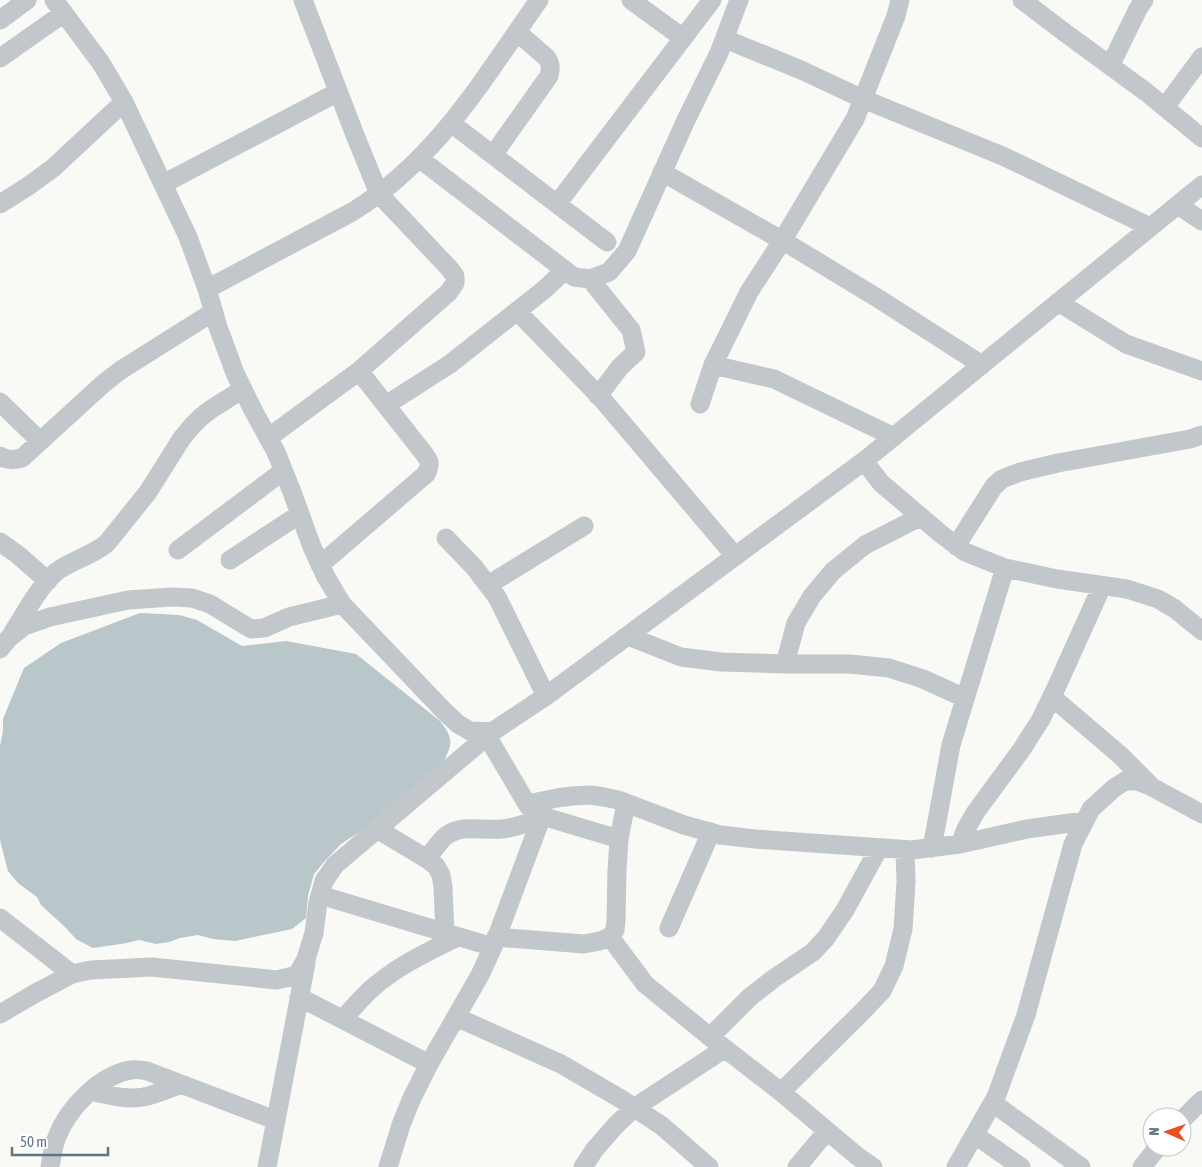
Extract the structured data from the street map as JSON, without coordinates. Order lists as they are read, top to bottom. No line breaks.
{"scale_bar":"50 m","north":"left"}
